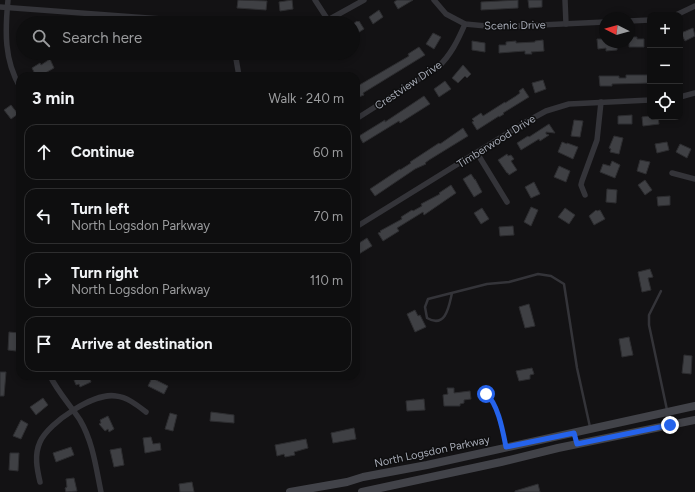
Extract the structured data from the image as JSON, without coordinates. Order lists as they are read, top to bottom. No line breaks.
{"streets":{"main road":["North Logsdon Parkway"],"street":["Scenic Drive","Crestview Drive","Timberwood Drive"]},"crossings":[["Scenic Drive","Crestview Drive"]],"north":"left","page":{"map_buttons":["+","−"],"search":"Search here","heading":["3 min","Walk · 240 m"],"list":[["Continue","60 m"],["Turn left","North Logsdon Parkway","70 m"],["Turn right","North Logsdon Parkway","110 m"],"Arrive at destination"]}}
